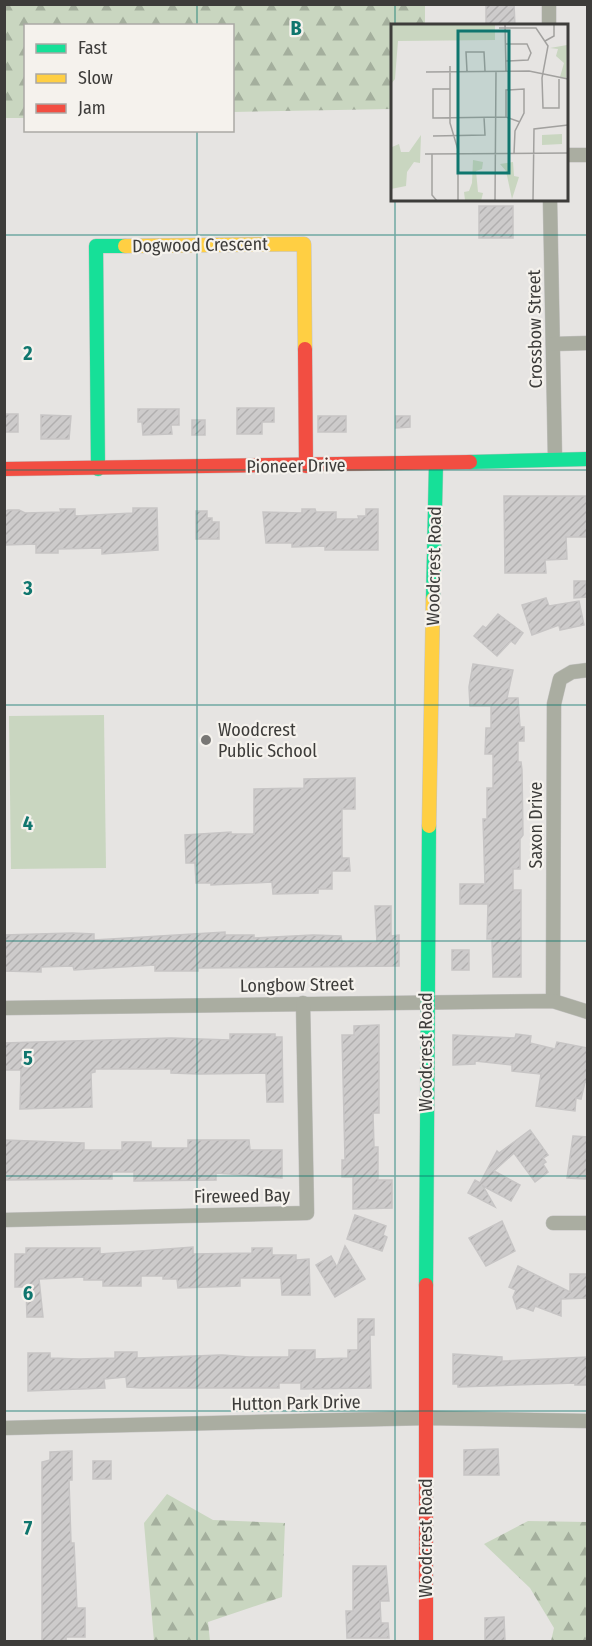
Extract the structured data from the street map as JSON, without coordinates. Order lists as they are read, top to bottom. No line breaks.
{"streets":{"street":["Dogwood Crescent","Crossbow Street","Pioneer Drive","Woodcrest Road","Saxon Drive","Longbow Street","Fireweed Bay","Hutton Park Drive"]},"crossings":[["Dogwood Crescent","Pioneer Drive"],["Crossbow Street","Pioneer Drive"],["Pioneer Drive","Woodcrest Road"],["Woodcrest Road","Longbow Street"],["Woodcrest Road","Hutton Park Drive"],["Saxon Drive","Longbow Street"],["Longbow Street","Fireweed Bay"]],"places":["Woodcrest Public School"],"legend":["Fast","Slow","Jam"],"grid":{"columns":["B"],"rows":["2","3","4","5","6","7"]}}
